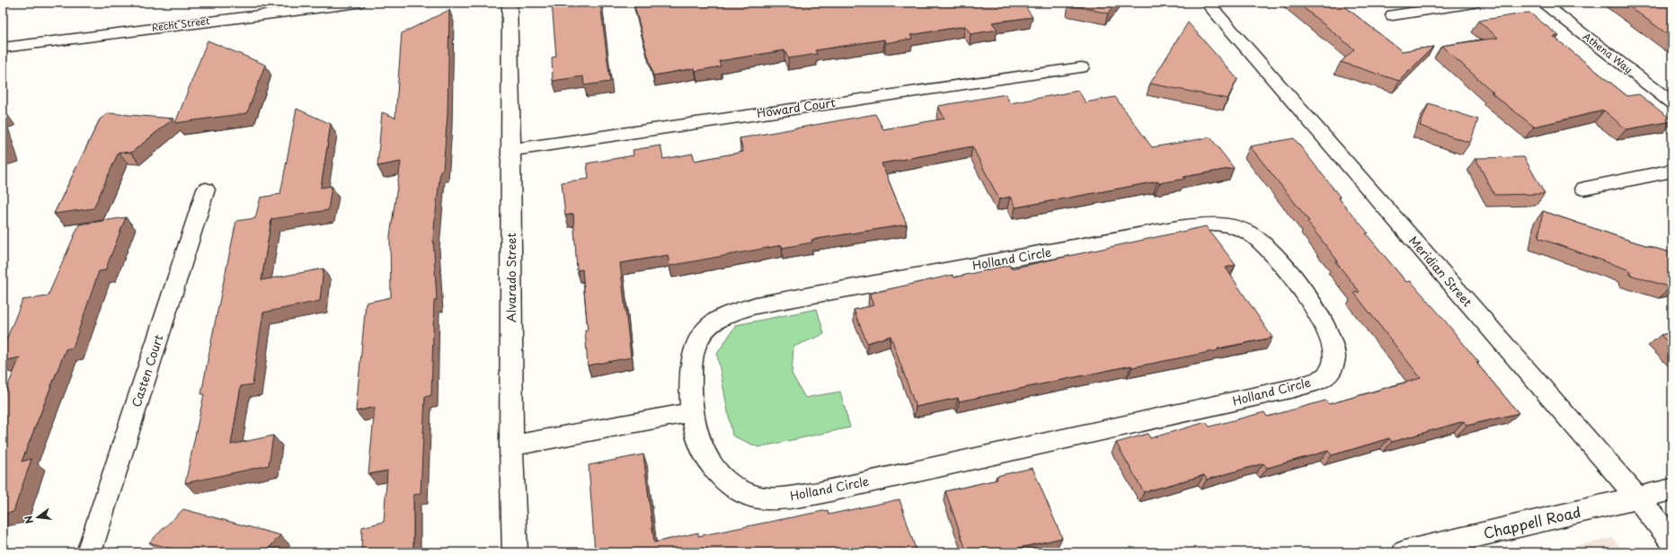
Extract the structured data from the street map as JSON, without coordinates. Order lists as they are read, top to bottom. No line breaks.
{"streets":{"street":["Recht Street","Athena Way","Howard Court","Holland Circle","Meridian Street","Alvarado Street","Casten Court","Chappell Road"]},"crossings":[["Howard Court","Alvarado Street"],["Meridian Street","Chappell Road"]],"north":"left"}
